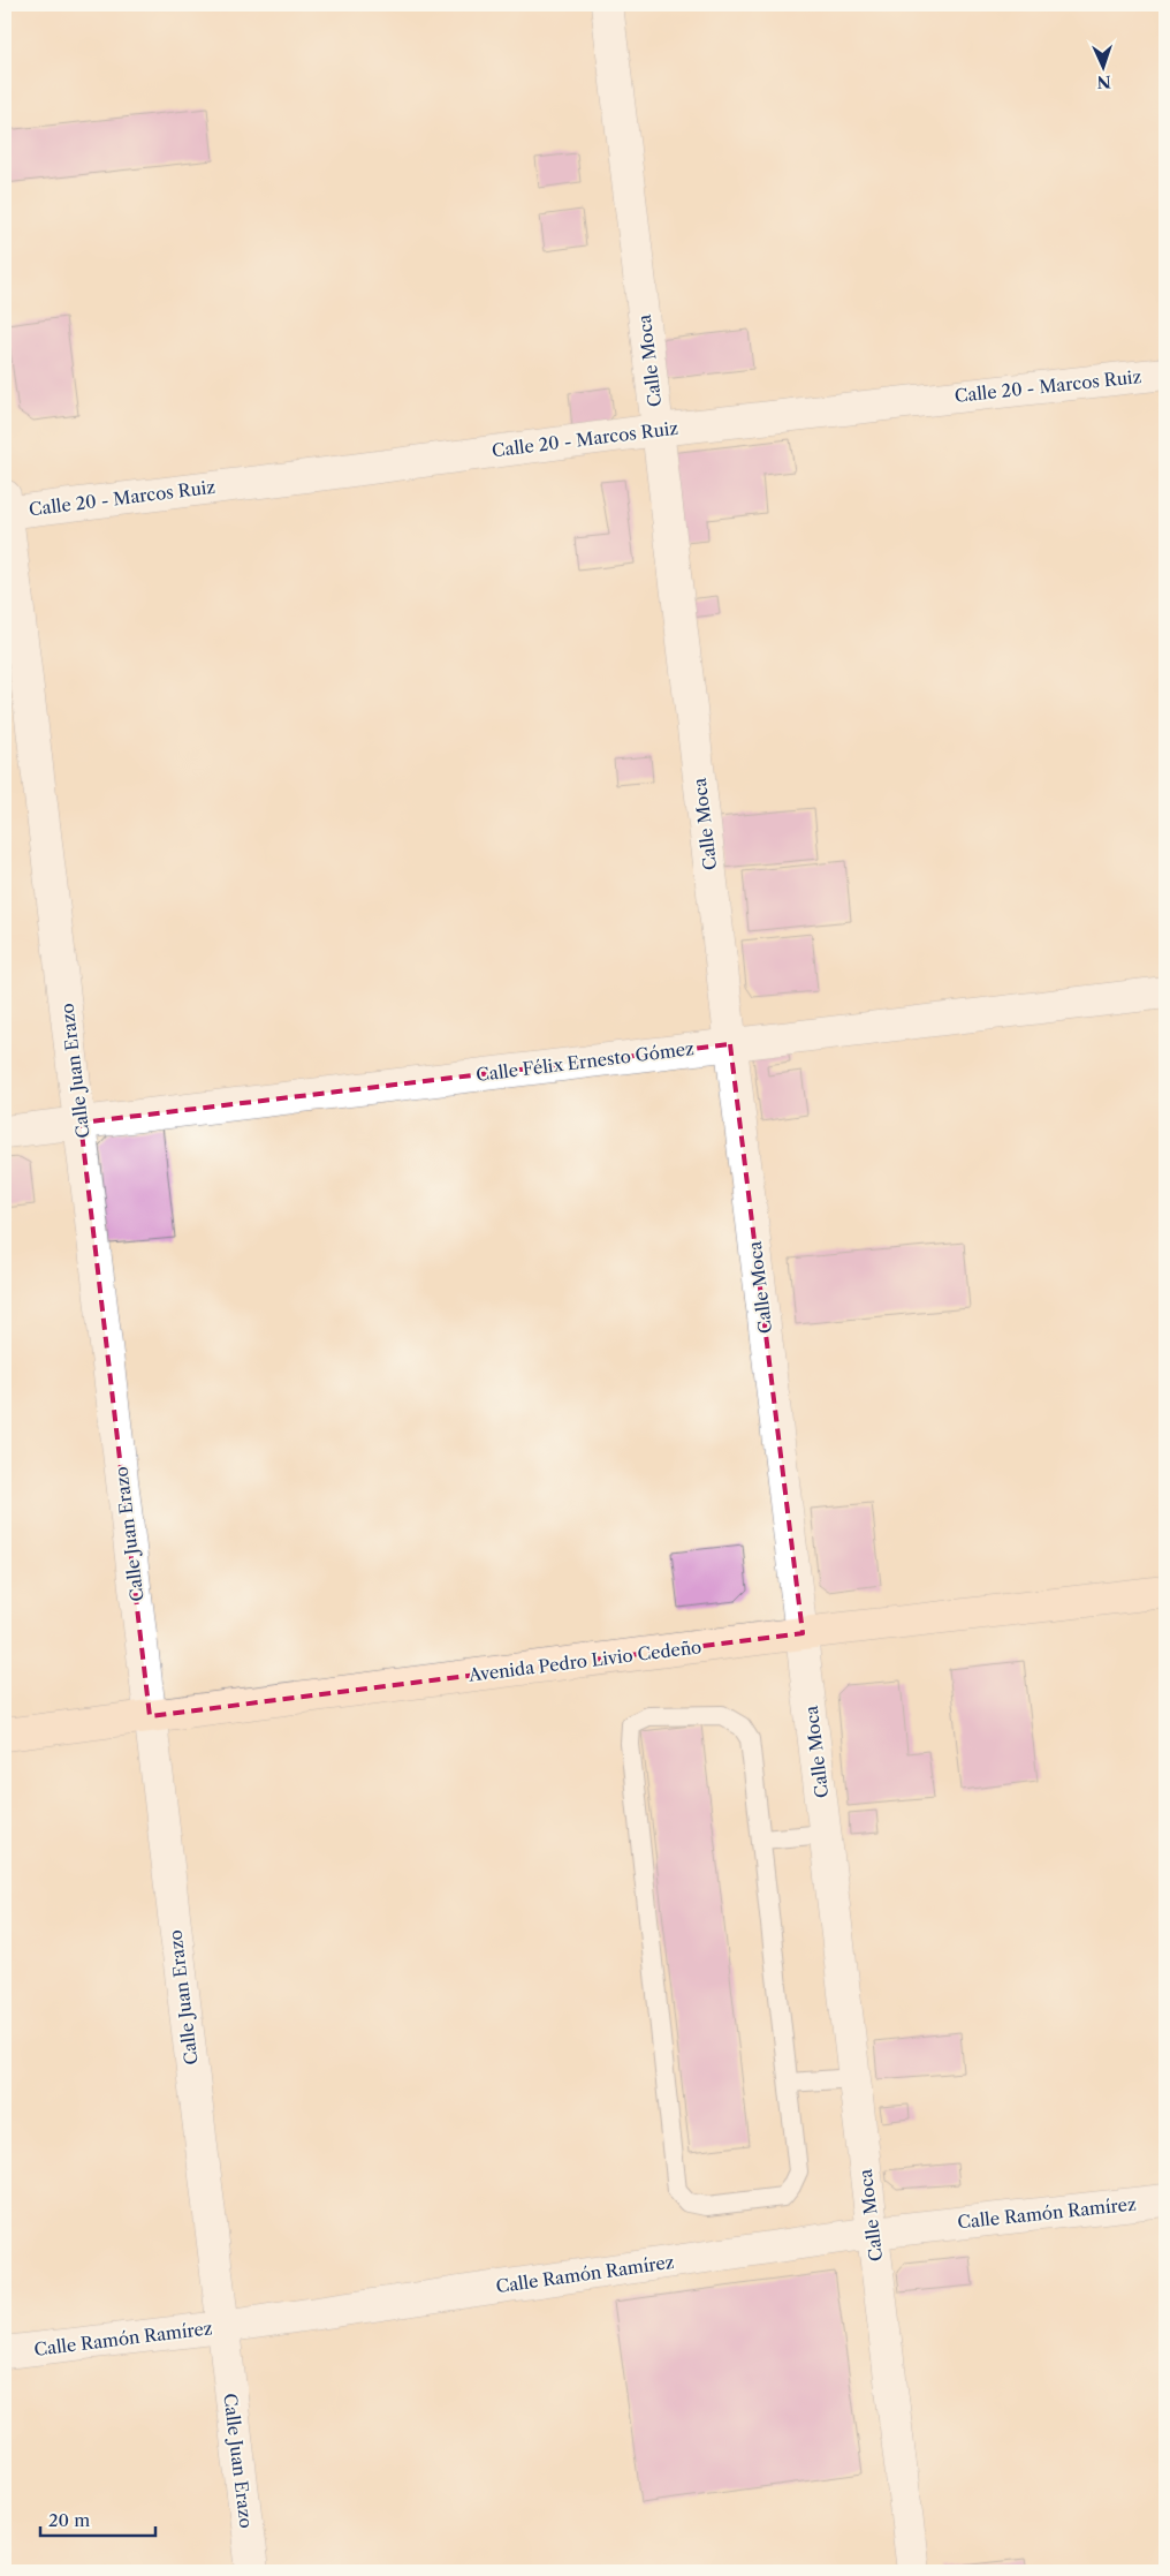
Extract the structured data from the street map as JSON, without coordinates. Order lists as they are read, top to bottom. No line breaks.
{"streets":{"main road":["Avenida Pedro Livio Cedeño"],"street":["Calle Moca","Calle 20 - Marcos Ruiz","Calle Félix Ernesto Gómez","Calle Juan Erazo","Calle Ramón Ramírez"]},"crossings":[["Calle Moca","Calle 20 - Marcos Ruiz"],["Calle Moca","Calle Félix Ernesto Gómez"],["Calle Moca","Avenida Pedro Livio Cedeño"],["Calle Moca","Calle Ramón Ramírez"],["Calle 20 - Marcos Ruiz","Calle Juan Erazo"],["Calle Félix Ernesto Gómez","Calle Juan Erazo"],["Calle Juan Erazo","Avenida Pedro Livio Cedeño"],["Calle Juan Erazo","Calle Ramón Ramírez"]],"scale_bar":"20 m","north":"bottom"}
